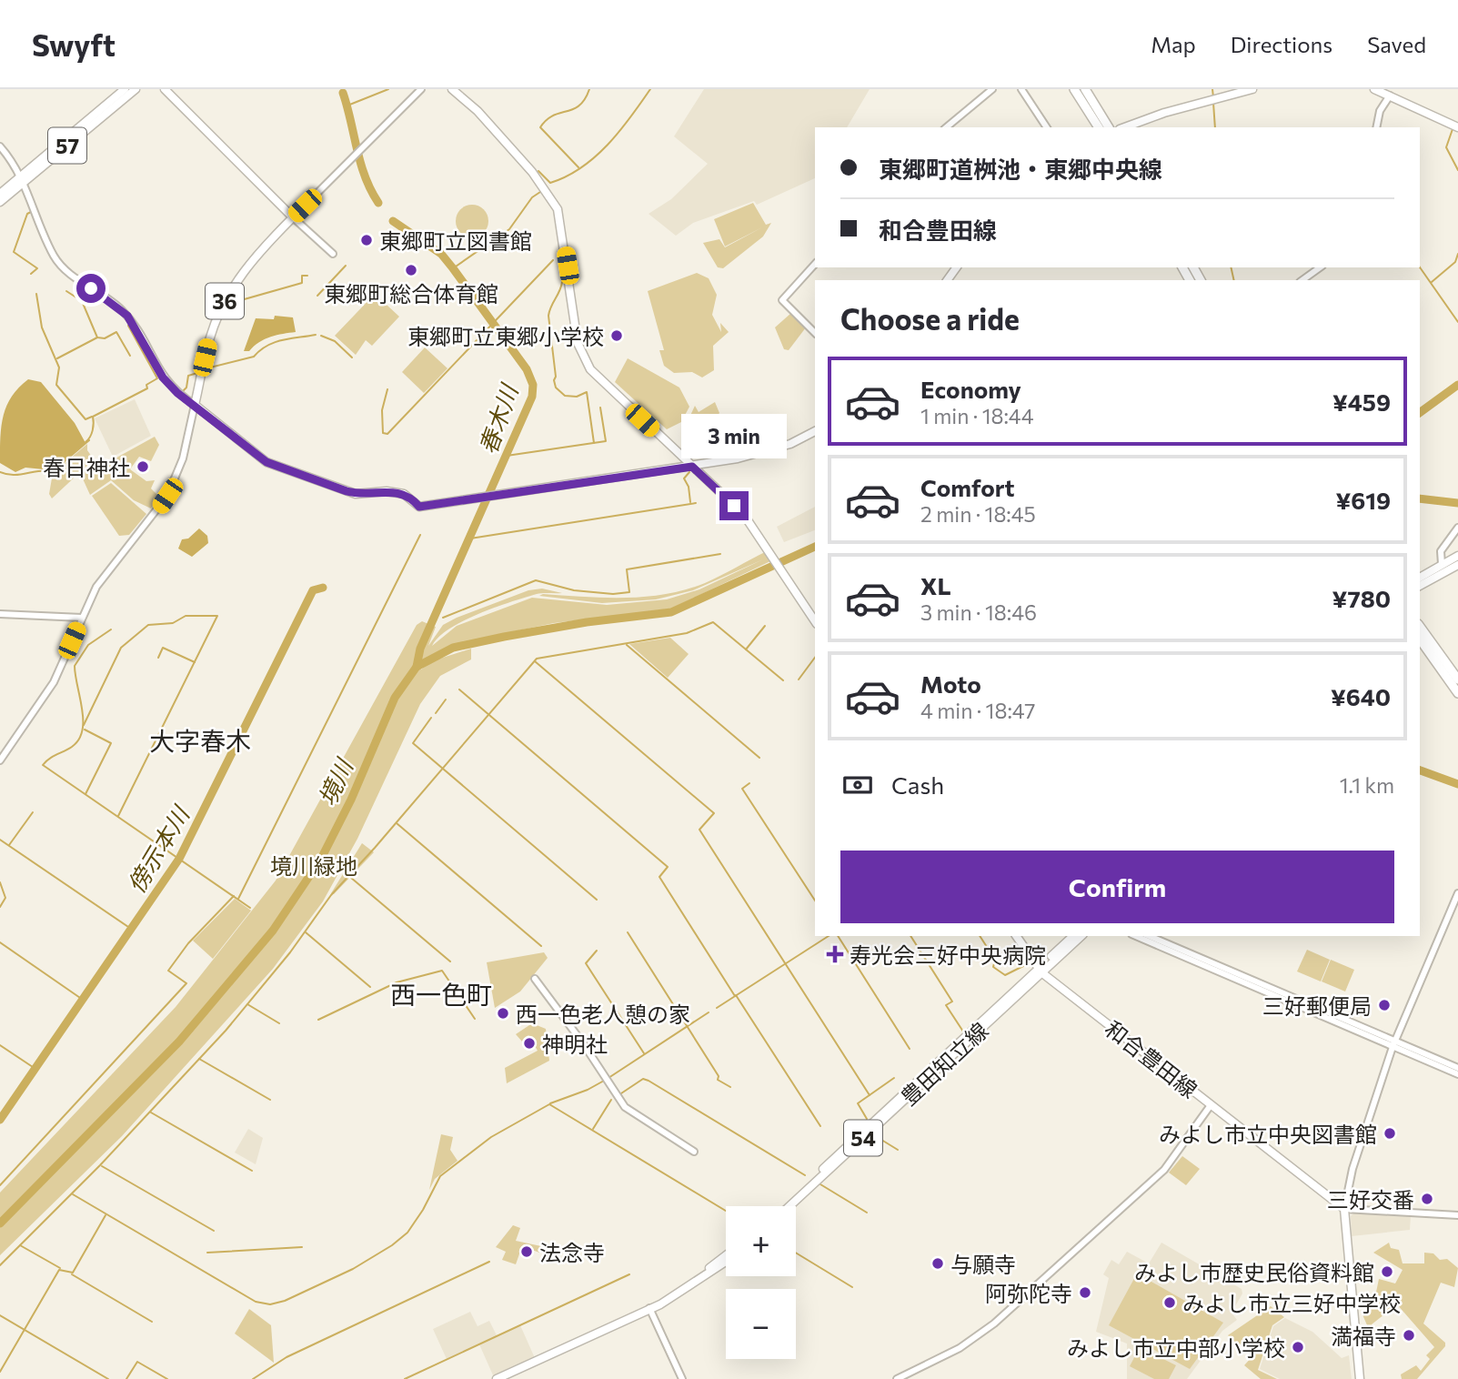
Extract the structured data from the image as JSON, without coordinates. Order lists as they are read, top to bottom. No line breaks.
{"streets":{"main road":["57","36","和合豊田線","豊田知立線","54"]},"crossings":[["和合豊田線","豊田知立線"]],"districts":["大字春木","西一色町"],"water":["春木川","境川","傍示本川"],"parks":["境川緑地"],"places":{"other":["東郷町立図書館","東郷町総合体育館","東郷町立東郷小学校","春日神社","三好郵便局","西一色老人憩の家","神明社","みよし市立中央図書館","三好交番","法念寺","与願寺","みよし市歴史民俗資料館","阿弥陀寺","みよし市立三好中学校","満福寺","みよし市立中部小学校"],"health":["寿光会三好中央病院"]},"page":{"header":"Swyft","nav":["Map","Directions","Saved"],"banner":["東郷町道桝池・東郷中央線","和合豊田線"],"heading":"Choose a ride","list":[{"name":"Economy","note":"1 min · 18:44","value":"¥459"},{"name":"Comfort","note":"2 min · 18:45","value":"¥619"},{"name":"XL","note":"3 min · 18:46","value":"¥780"},{"name":"Moto","note":"4 min · 18:47","value":"¥640"}],"bubble":"3 min","pay":["Cash","1.1 km"],"buttons":"Confirm","map_buttons":["+","−"]}}
